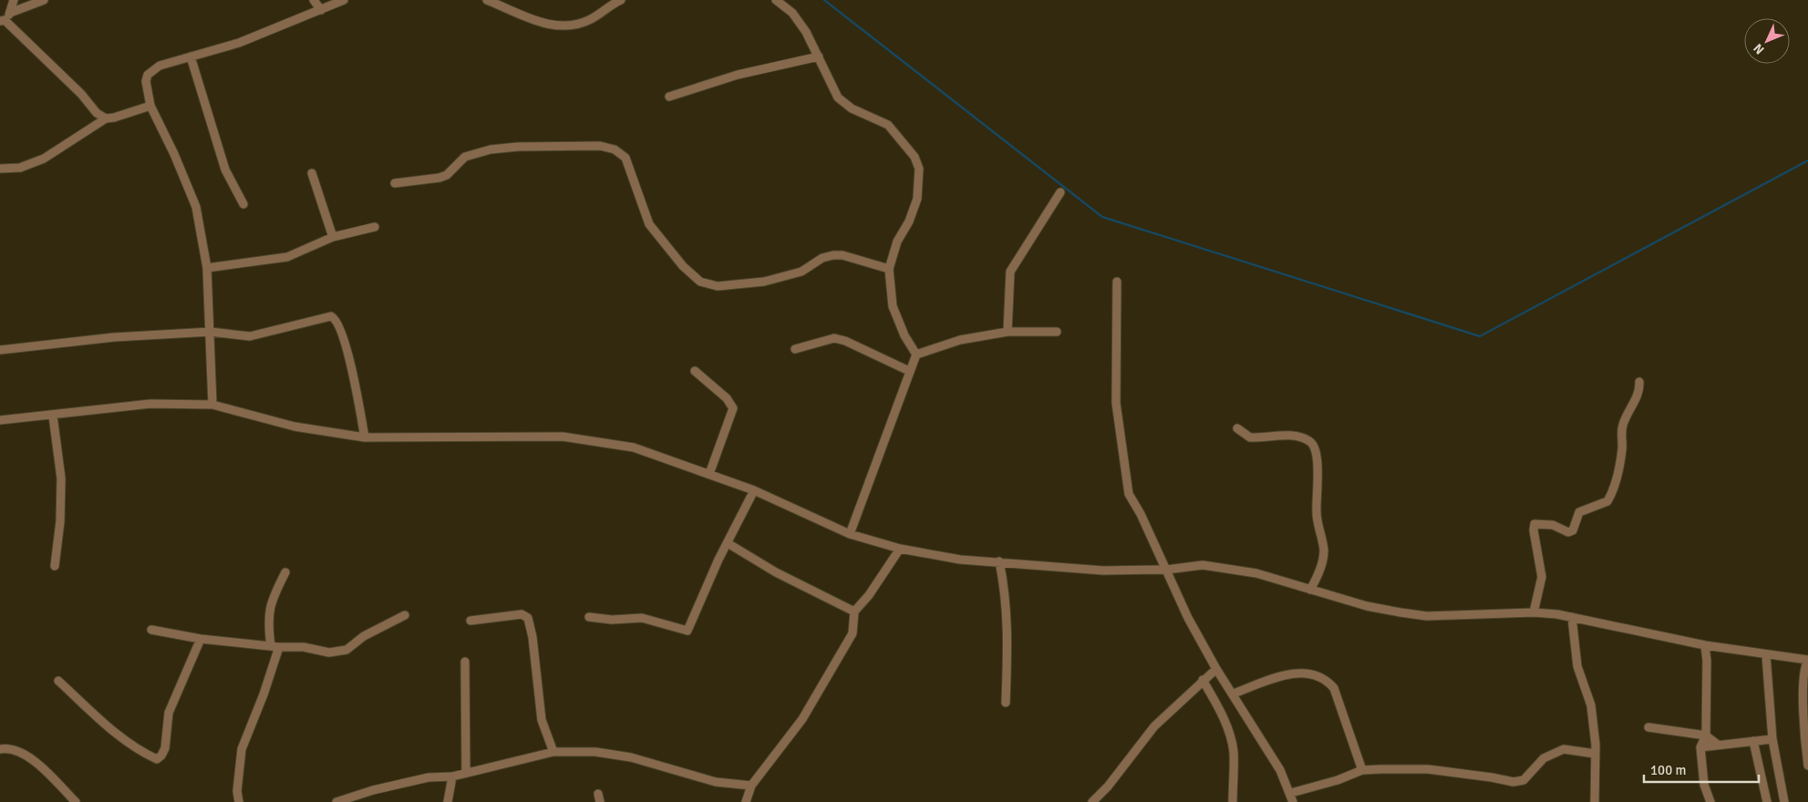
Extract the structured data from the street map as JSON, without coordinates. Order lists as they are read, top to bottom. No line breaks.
{"scale_bar":"100 m","north":"bottom left"}
